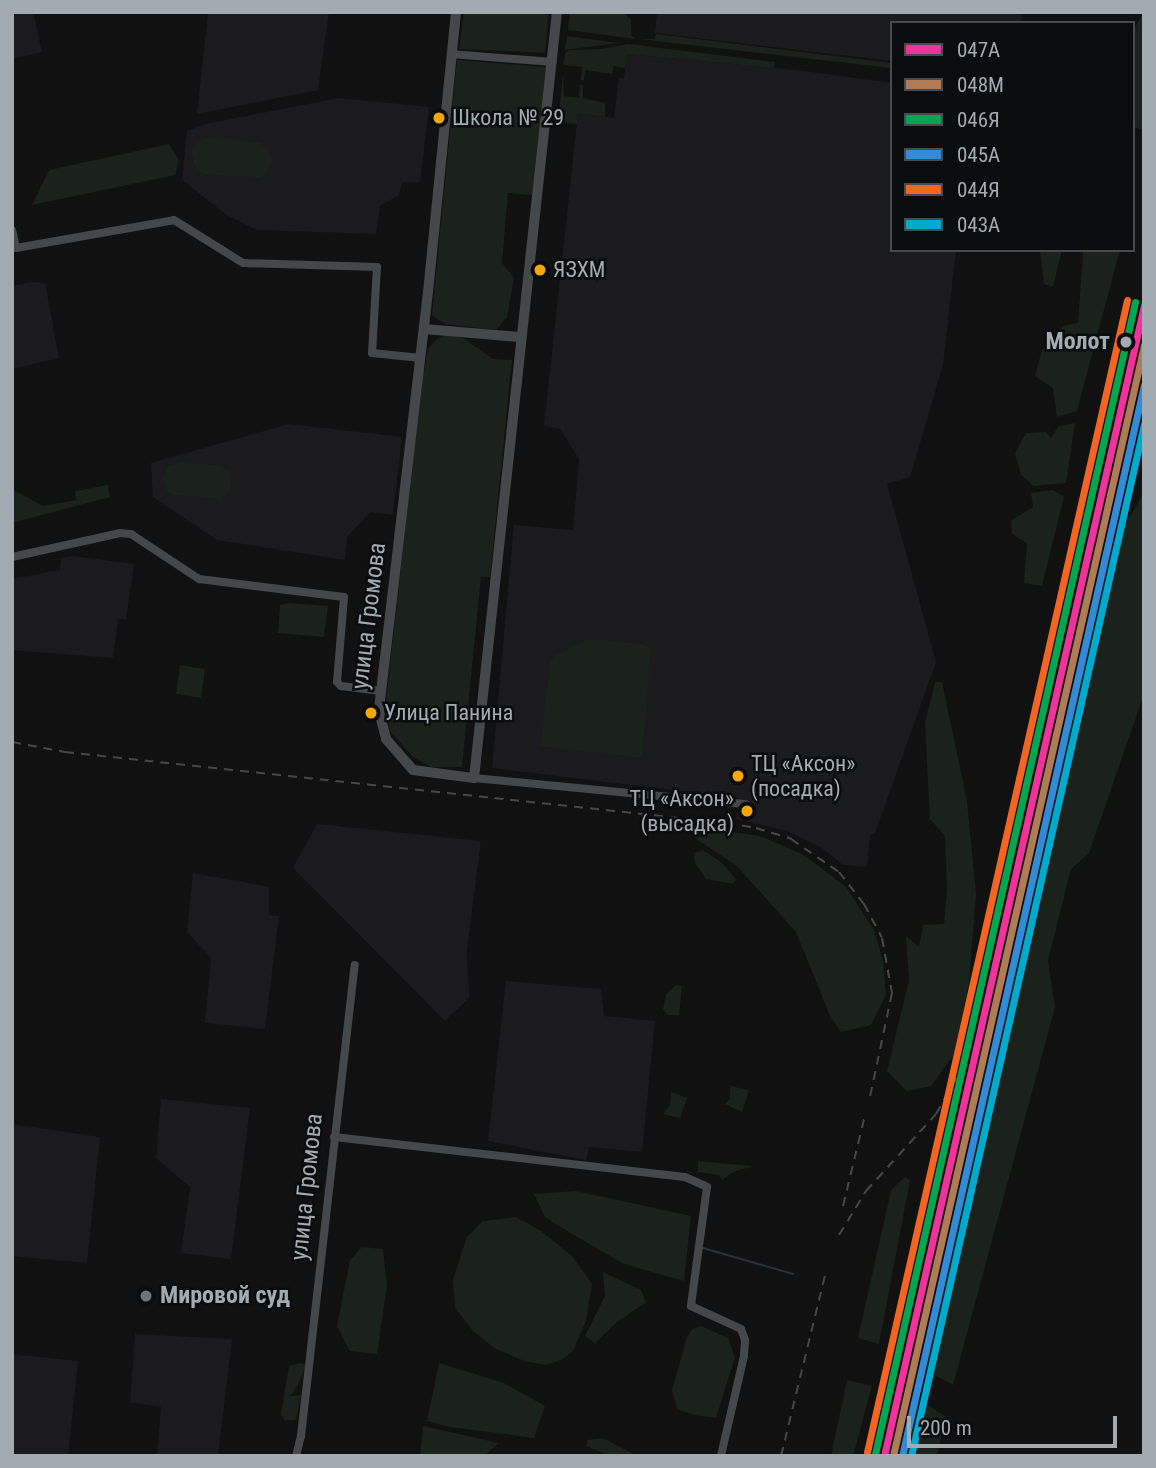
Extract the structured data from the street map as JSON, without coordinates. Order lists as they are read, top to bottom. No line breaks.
{"streets":{"street":["улица Громова"]},"places":["Школа № 29","ЯЗХМ","Молот","Улица Панина","ТЦ «Аксон» (посадка)","ТЦ «Аксон» (высадка)","Мировой суд"],"lines":["transit line 044Я","transit line 046Я","transit line 047А","transit line 048М","transit line 045А","transit line 043А"],"legend":["047А","048М","046Я","045А","044Я","043А"],"scale_bar":"200 m"}
